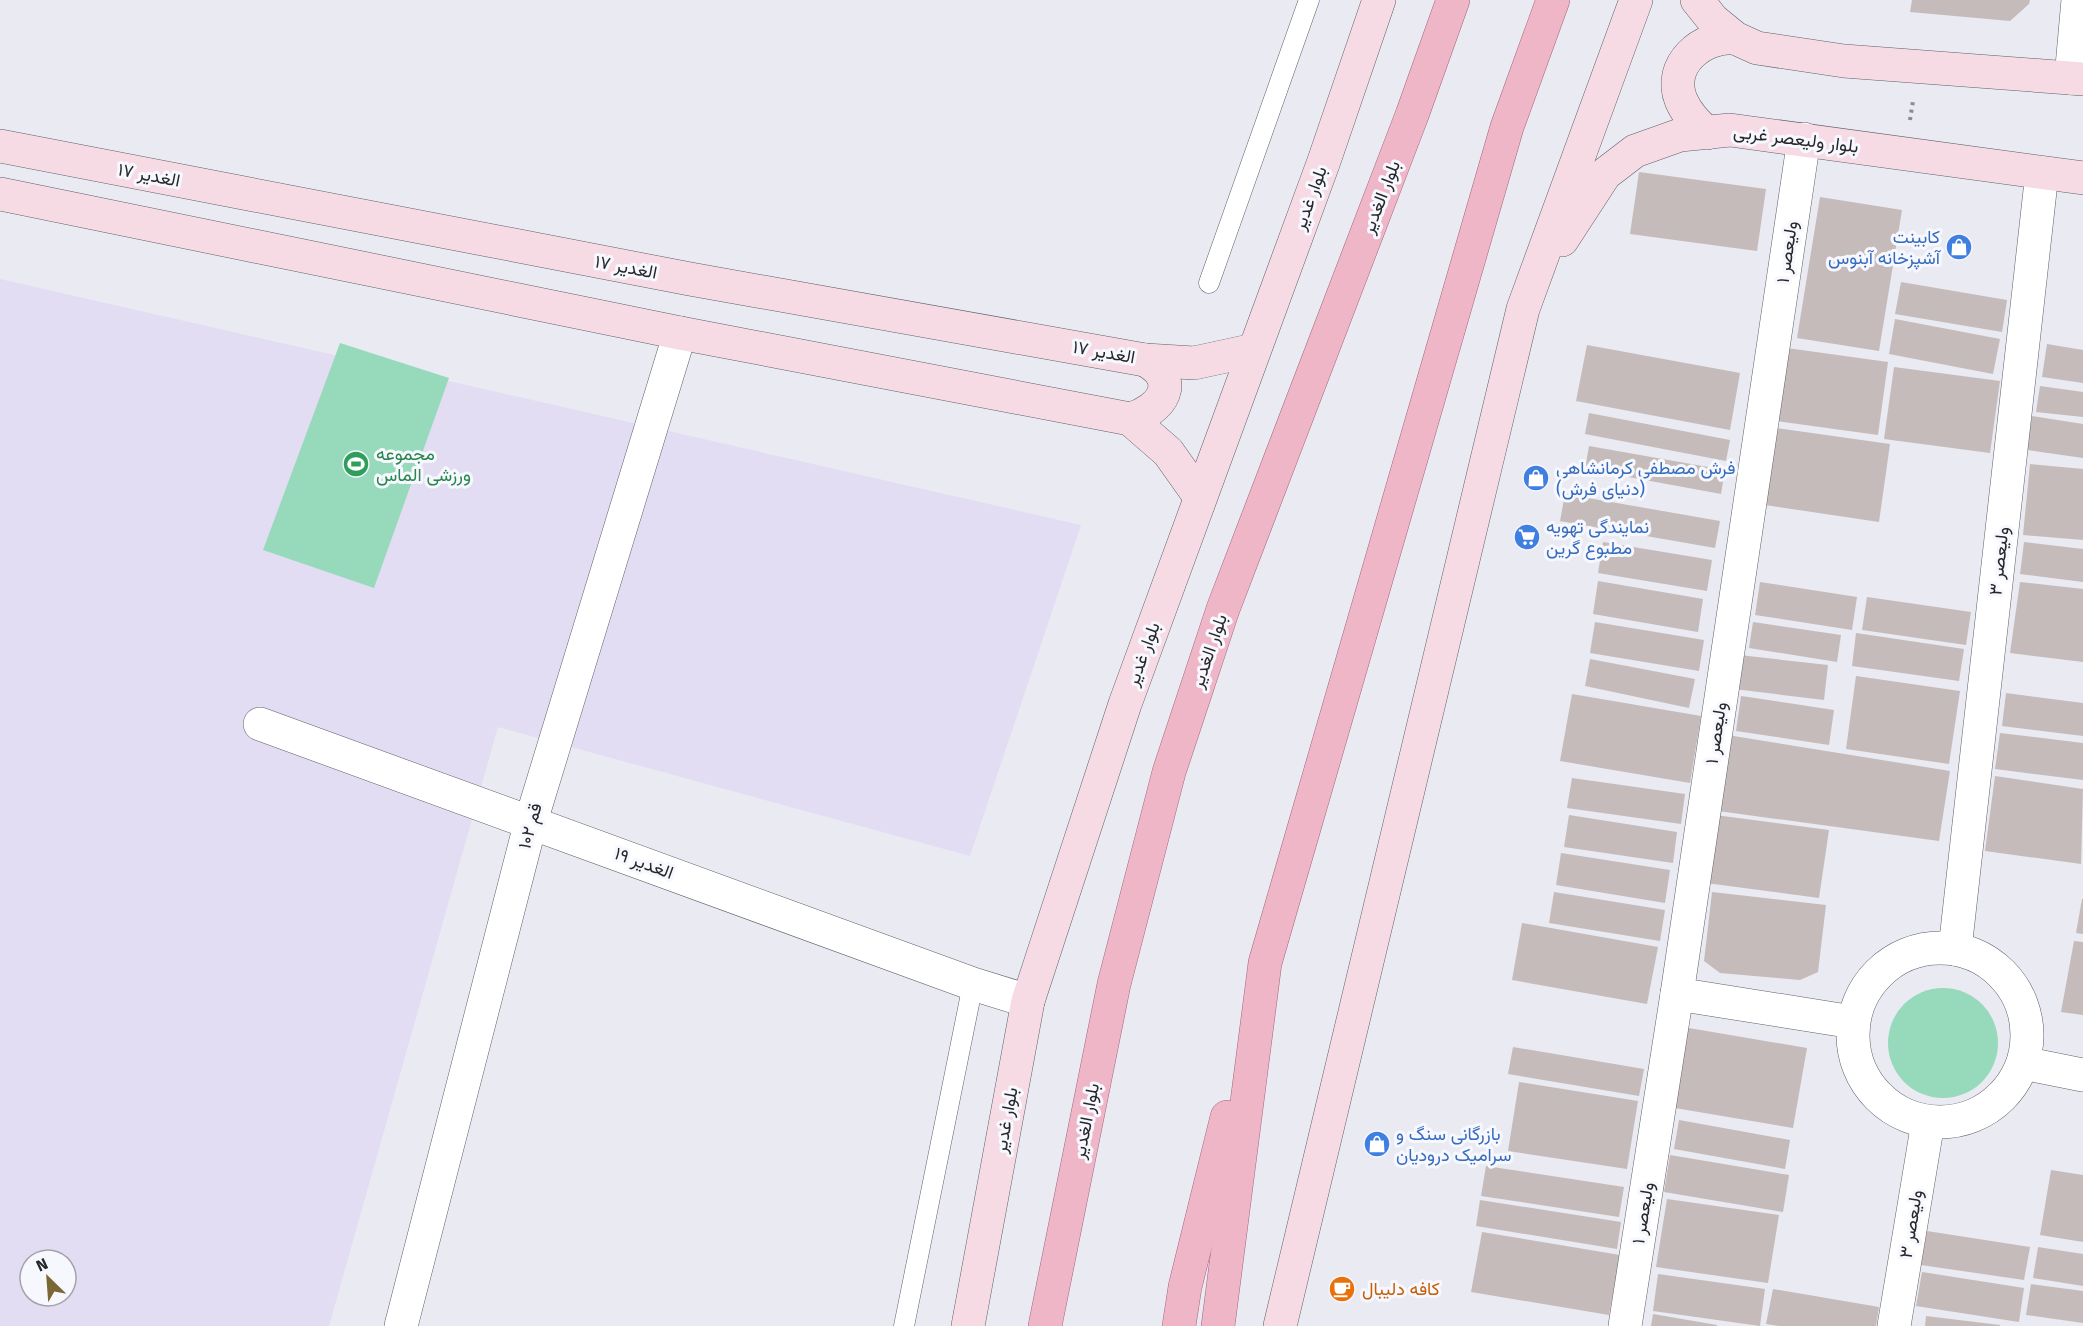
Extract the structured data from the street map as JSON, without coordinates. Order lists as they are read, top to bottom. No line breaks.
{"streets":{"main road":["بلوار ولیعصر غربی","الغدیر ۱۷","بلوار الغدیر","بلوار غدیر"],"street":["ولیعصر ۱","ولیعصر ۳","قم ۱۰۲","الغدیر ۱۹"]},"crossings":[["بلوار ولیعصر غربی","ولیعصر ۱"],["بلوار ولیعصر غربی","ولیعصر ۳"],["الغدیر ۱۷","بلوار غدیر"],["بلوار غدیر","الغدیر ۱۹"],["قم ۱۰۲","الغدیر ۱۹"]],"places":{"shop":["کابینت آشپزخانه آبنوس","فرش مصطفی کرمانشاهی (دنیای فرش)","بازرگانی سنگ و سرامیک درودیان"],"sports":["مجموعه ورزشی الماس"],"supermarket":["نمایندگی تهویه مطبوع گرین"],"cafe":["کافه دلیبال"]},"north":"top left"}
